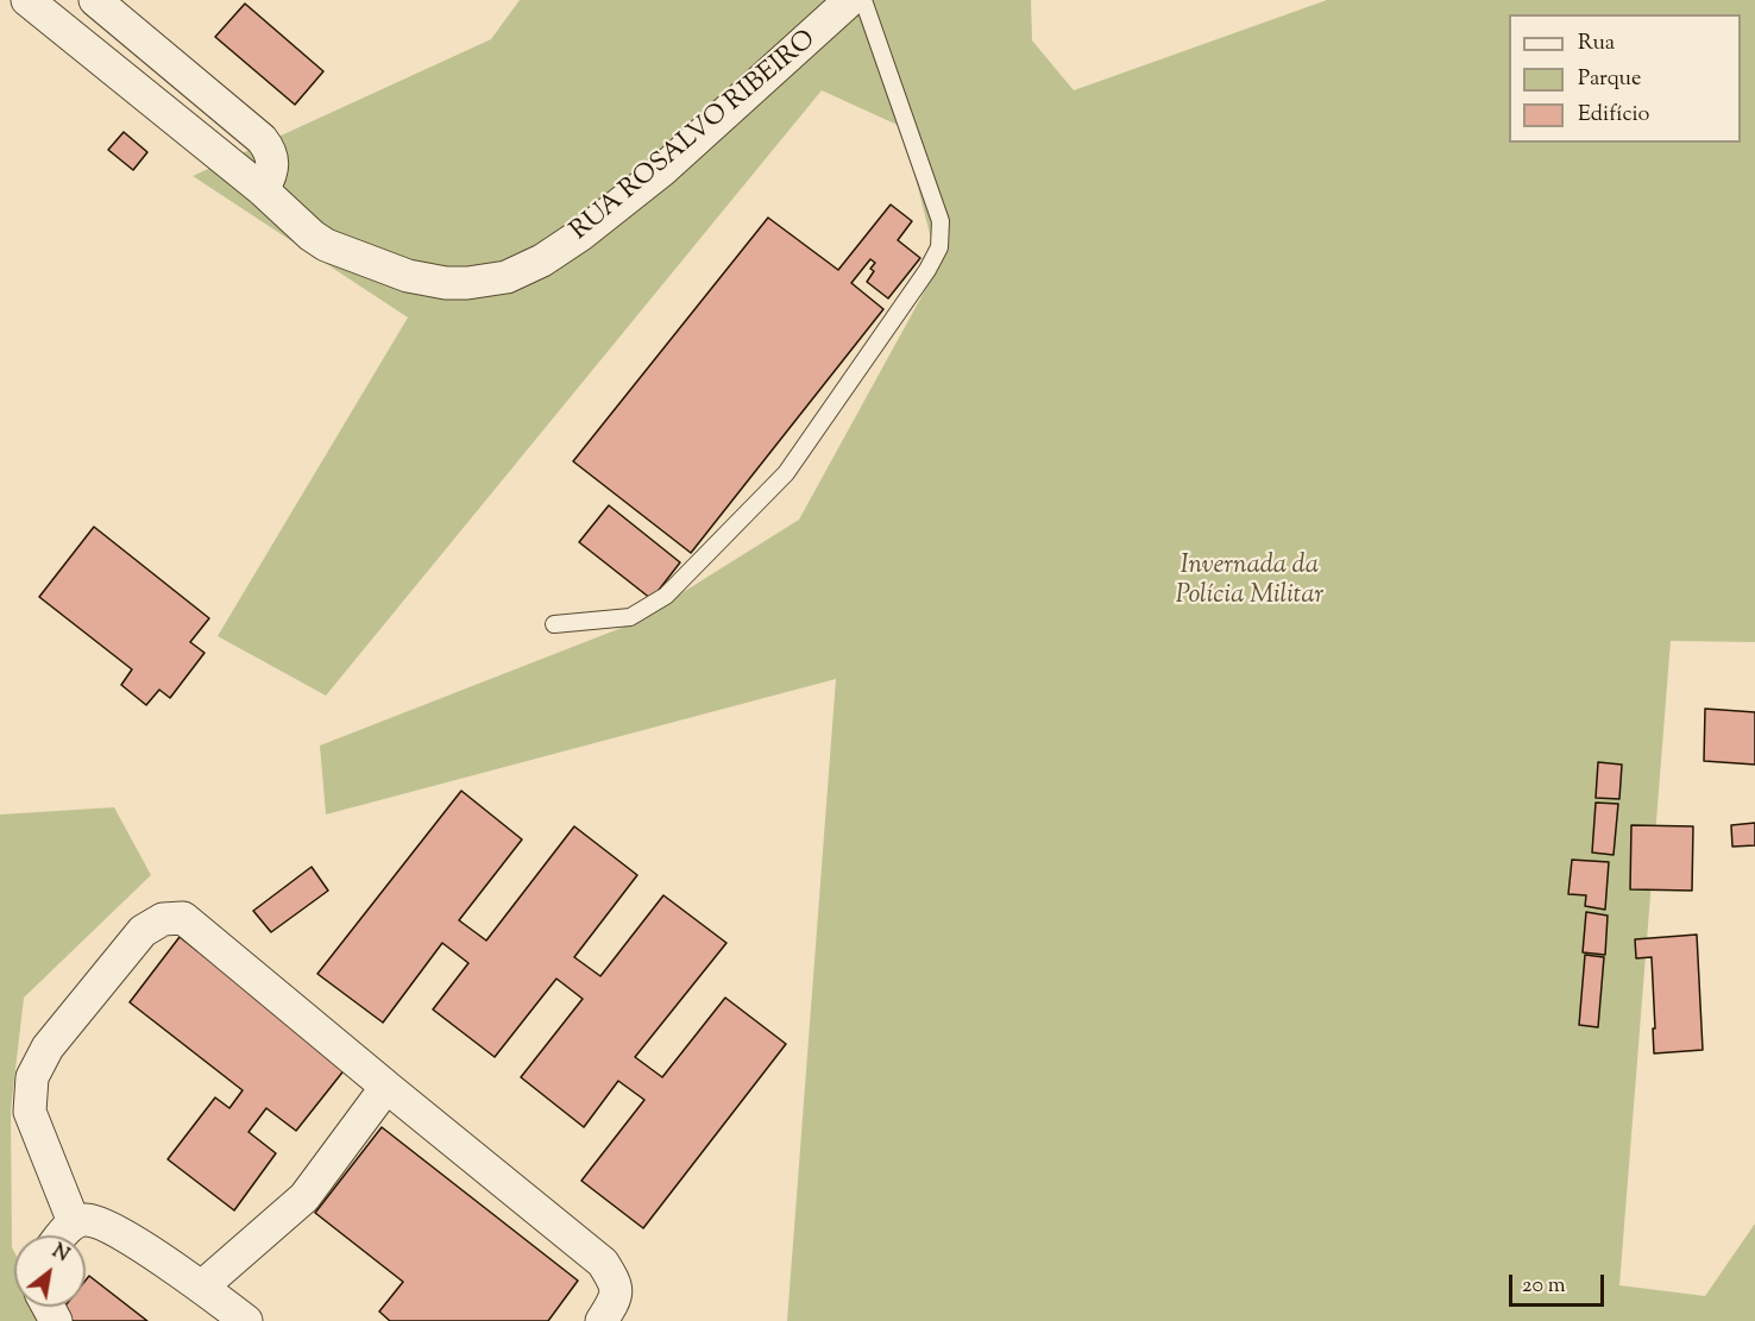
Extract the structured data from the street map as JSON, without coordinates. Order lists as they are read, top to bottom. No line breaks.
{"streets":{"street":["RUA ROSALVO RIBEIRO"]},"parks":["Invernada da Polícia Militar"],"legend":["Rua","Parque","Edifício"],"scale_bar":"20 m","north":"top right"}
